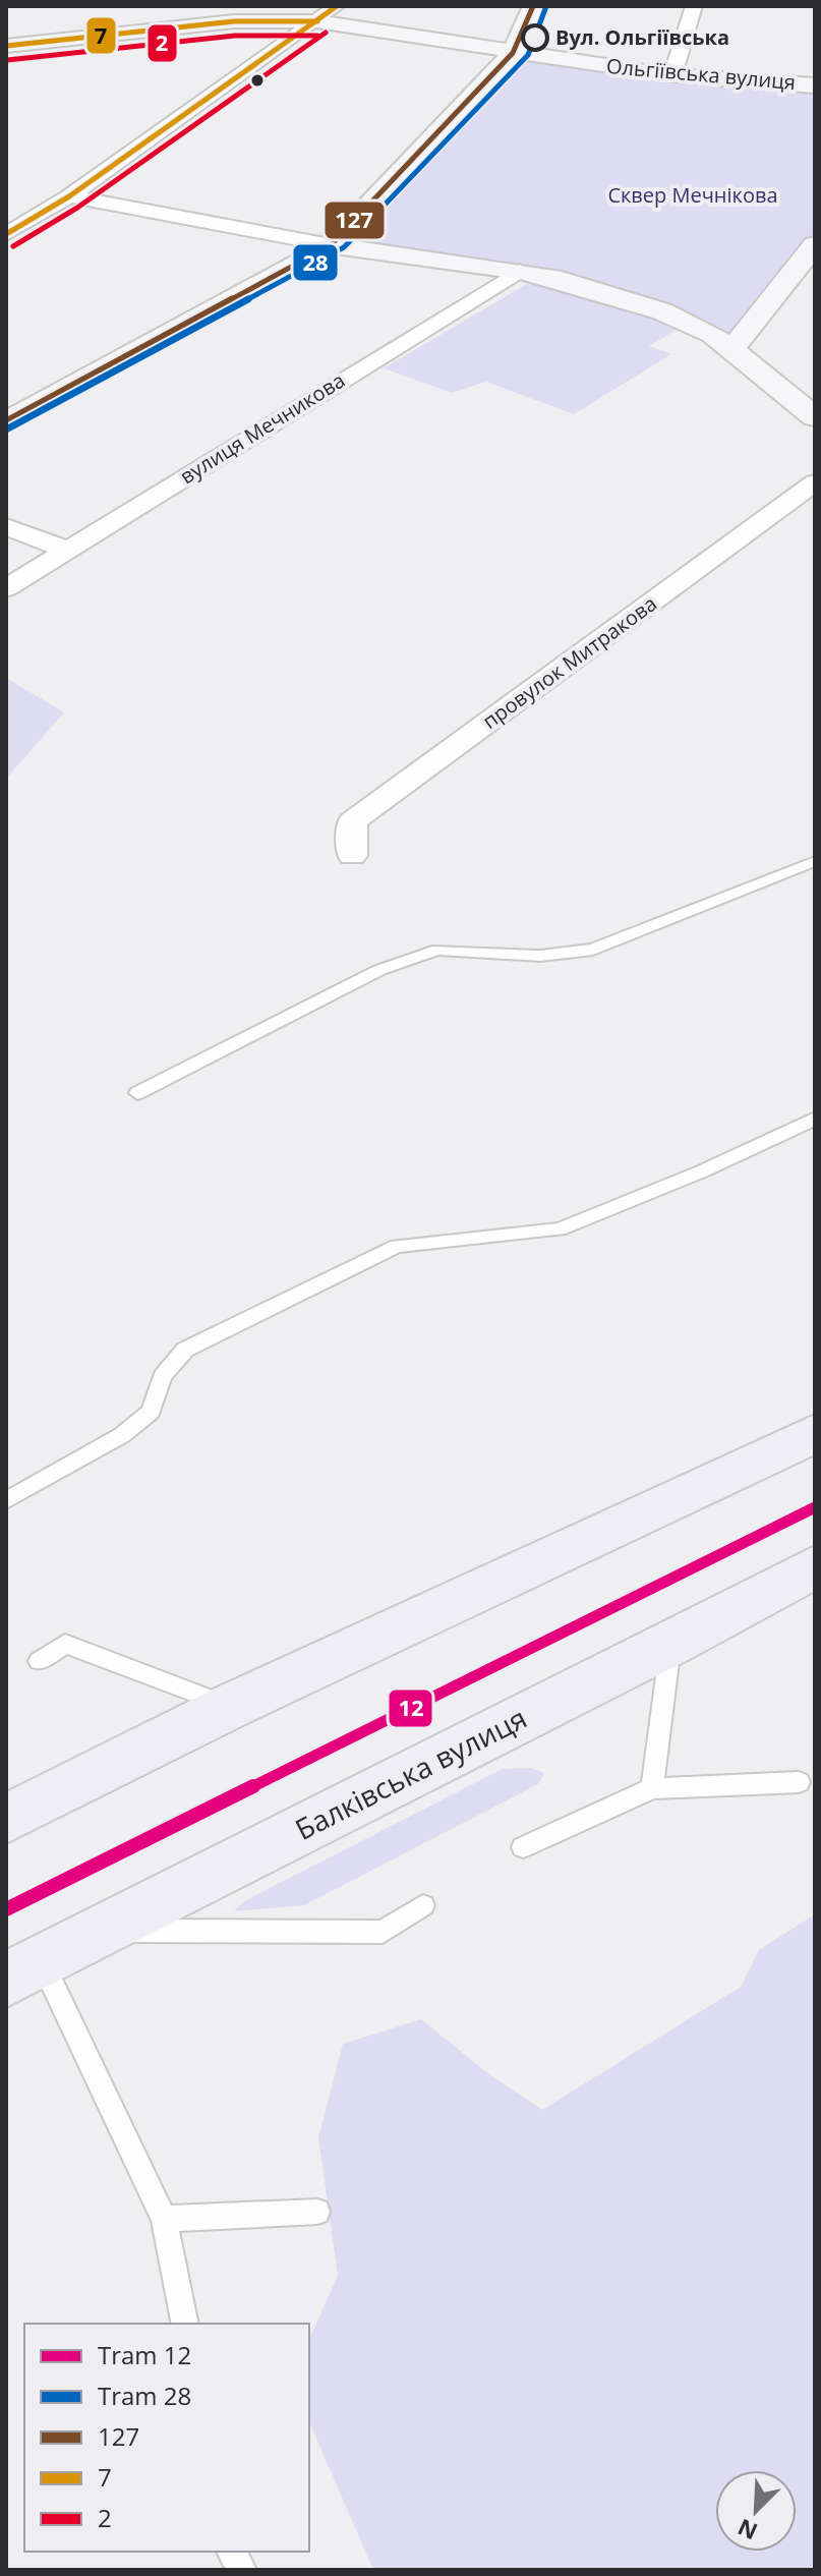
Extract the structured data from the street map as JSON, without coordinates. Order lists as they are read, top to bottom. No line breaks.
{"streets":{"main road":["Балківська вулиця"],"street":["Ольгіївська вулиця","вулиця Мечникова","провулок Митракова"]},"parks":["Сквер Мечнікова"],"places":["Вул. Ольгіївська"],"lines":["tram line 28","transit line 127","transit line 7","transit line 2","tram line 12"],"legend":["Tram 12","Tram 28","127","7","2"],"north":"bottom left"}
